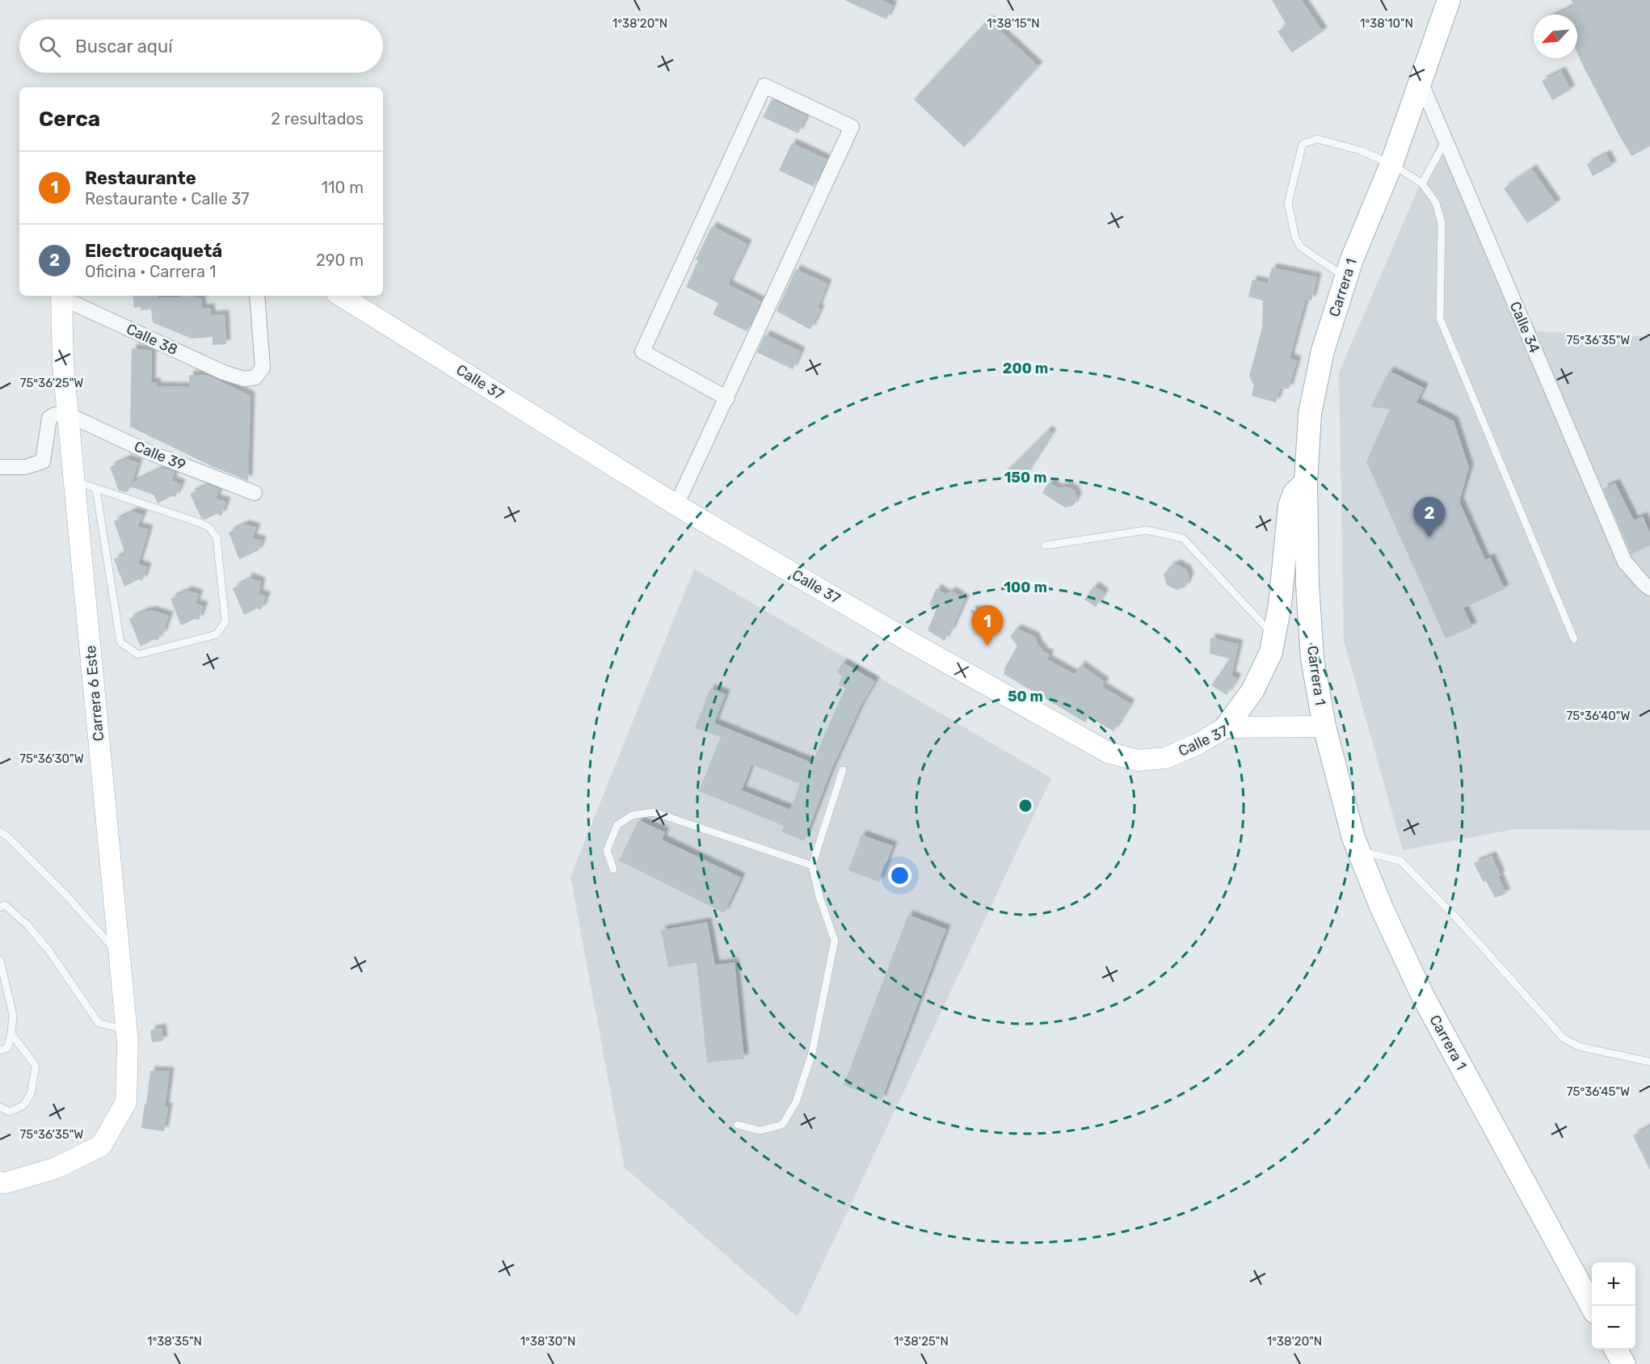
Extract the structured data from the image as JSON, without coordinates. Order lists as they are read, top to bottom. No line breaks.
{"streets":{"main road":["Carrera 1"],"street":["Calle 34","Calle 38","Calle 37","Calle 39","Carrera 6 Este"]},"crossings":[["Carrera 1","Calle 34"],["Carrera 1","Calle 37"],["Calle 38","Carrera 6 Este"],["Calle 39","Carrera 6 Este"]],"north":"bottom left","page":{"search":"Buscar aquí","heading":["Cerca","2 resultados"],"list":[{"mark":"1","name":"Restaurante","note":"Restaurante · Calle 37","value":"110 m"},{"mark":"2","name":"Electrocaquetá","note":"Oficina · Carrera 1","value":"290 m"}],"pins":["2","1"],"map_buttons":["+","−"]},"coordinates":["1°38'20\"N","1°38'15\"N","1°38'10\"N","75°36'35\"W","75°36'25\"W","75°36'40\"W","75°36'30\"W","75°36'45\"W","1°38'35\"N","1°38'30\"N","1°38'25\"N"],"rings":["200 m","150 m","100 m","50 m"]}
